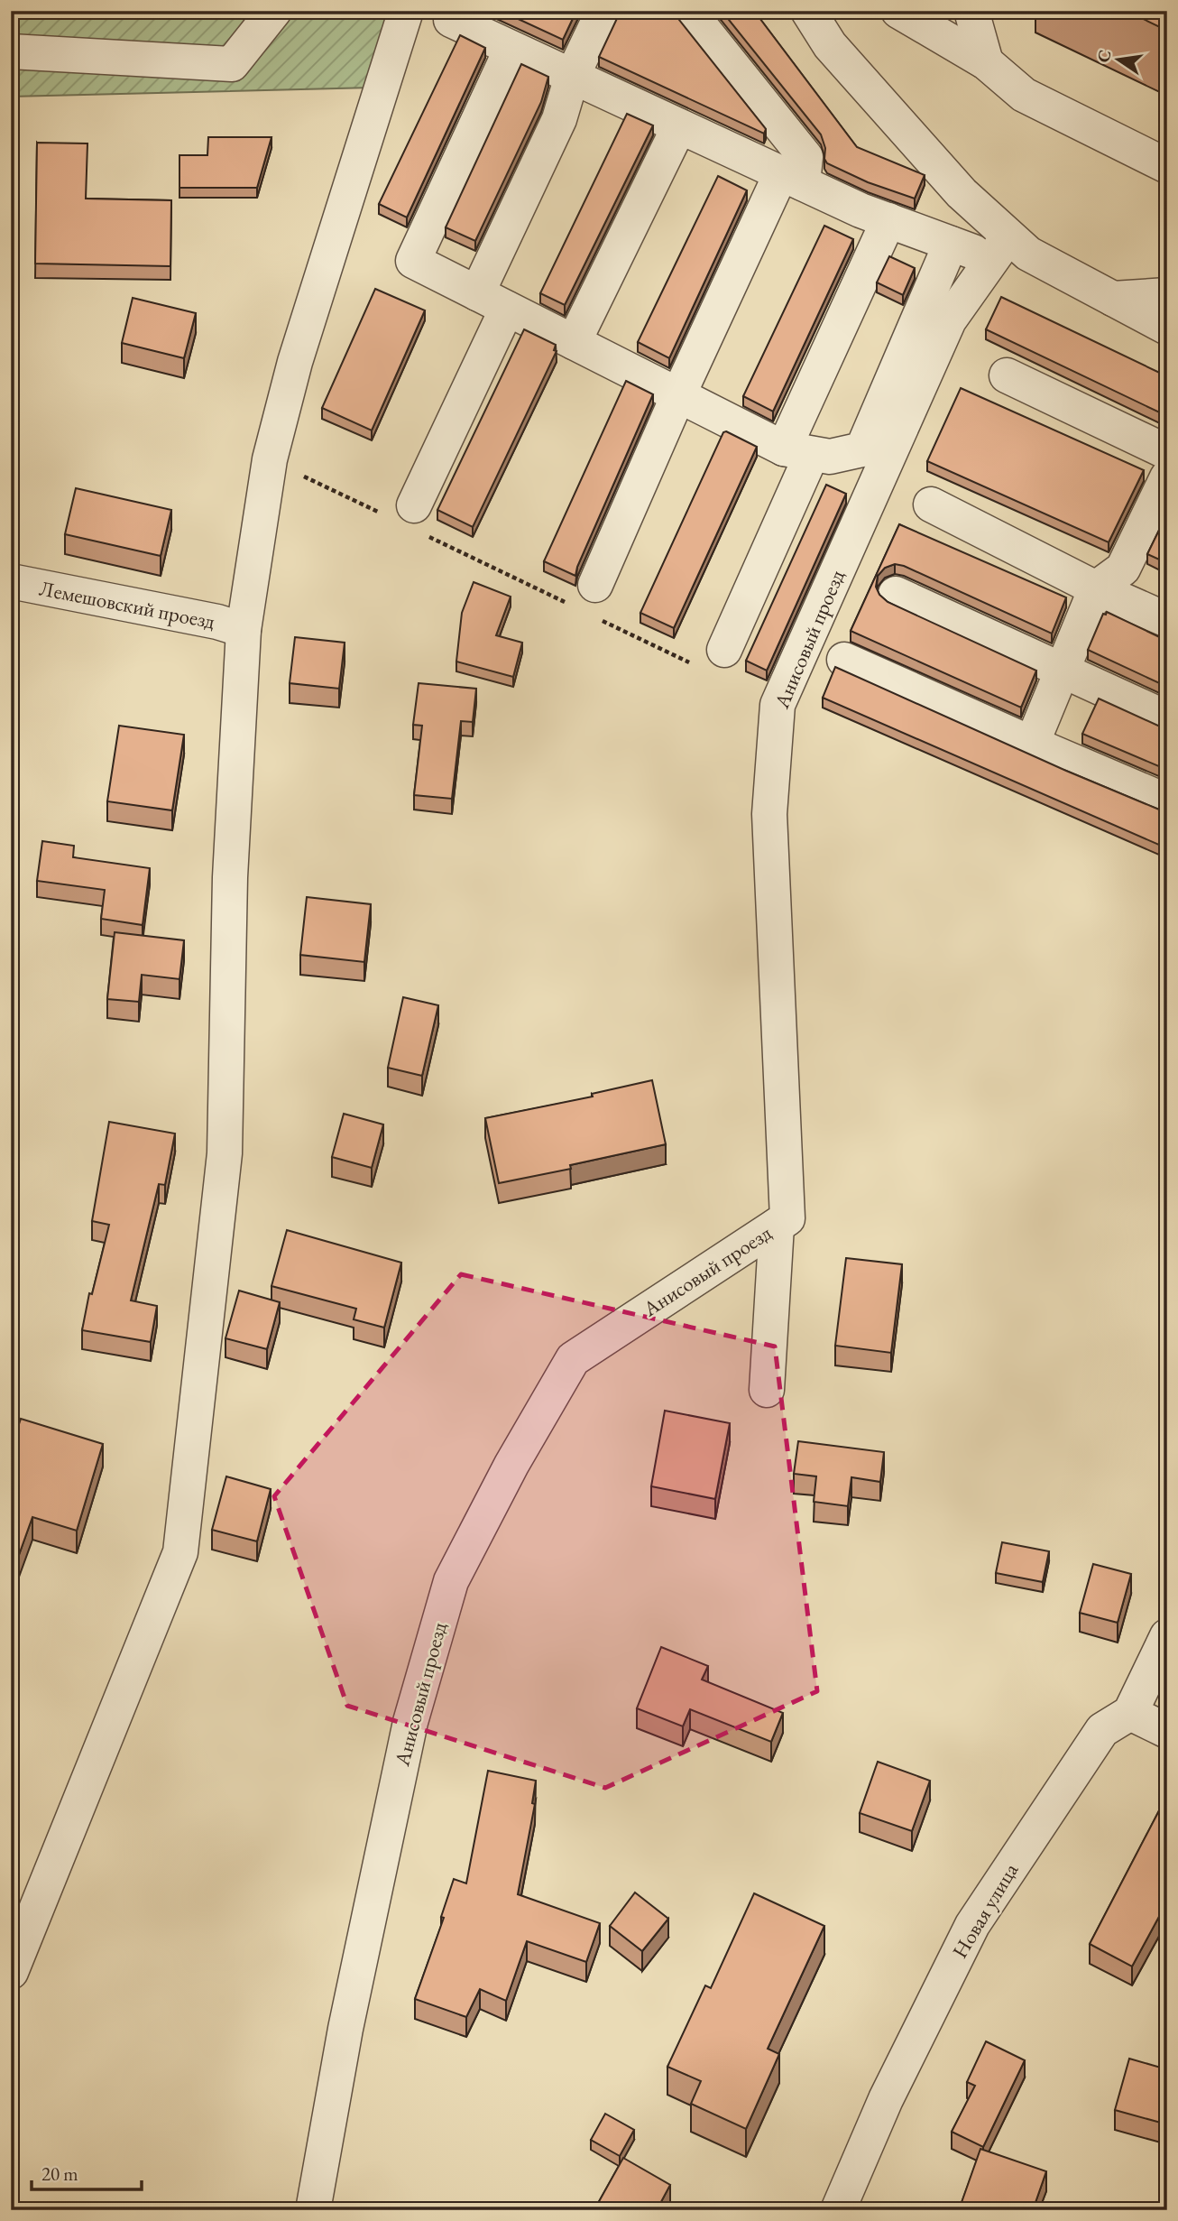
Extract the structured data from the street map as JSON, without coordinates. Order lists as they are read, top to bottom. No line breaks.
{"streets":{"street":["Лемешовский проезд","Анисовый проезд","Новая улица"]},"scale_bar":"20 m","north":"left"}
